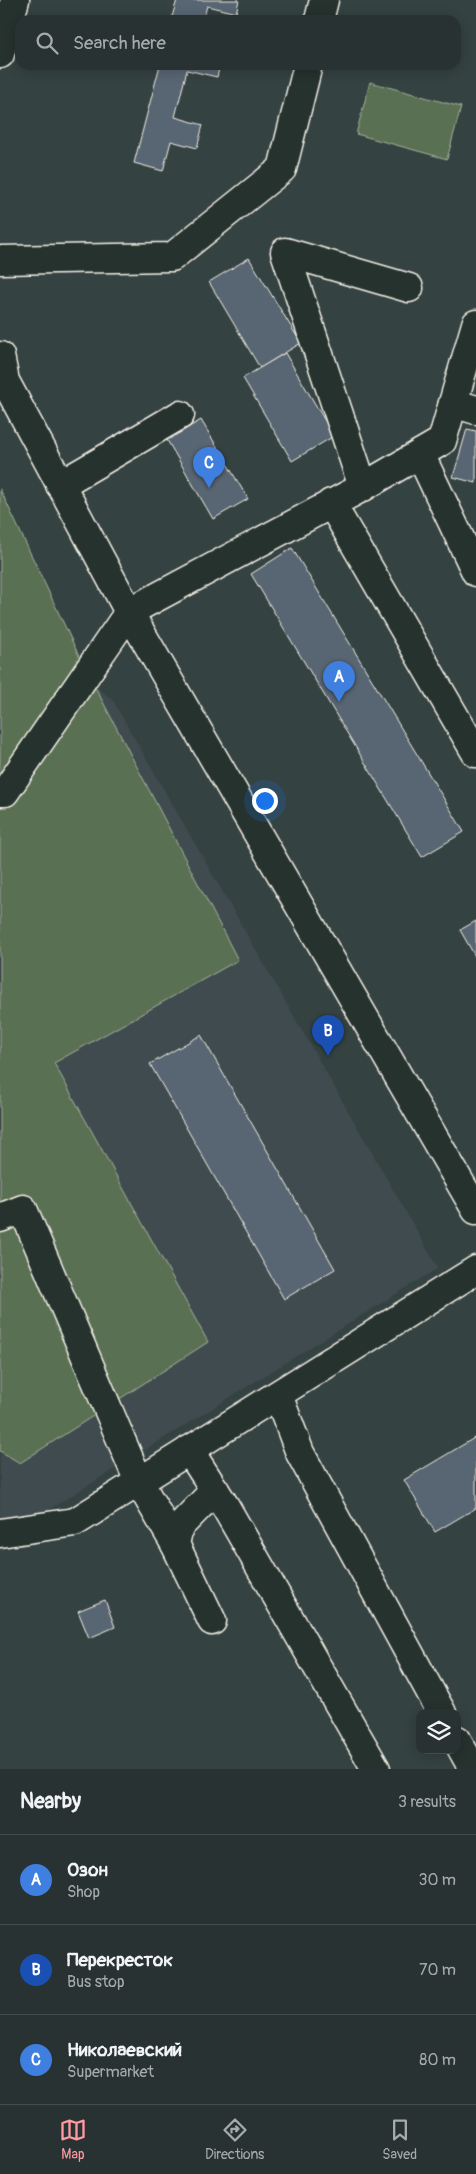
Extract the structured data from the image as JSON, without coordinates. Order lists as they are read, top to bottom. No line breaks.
{"page":{"search":"Search here","pins":["C","A","B"],"heading":["Nearby","3 results"],"list":[{"mark":"A","name":"Озон","note":"Shop","value":"30 m"},{"mark":"B","name":"Перекресток","note":"Bus stop","value":"70 m"},{"mark":"C","name":"Николаевский","note":"Supermarket","value":"80 m"}],"nav":["Map","Directions","Saved"]}}
